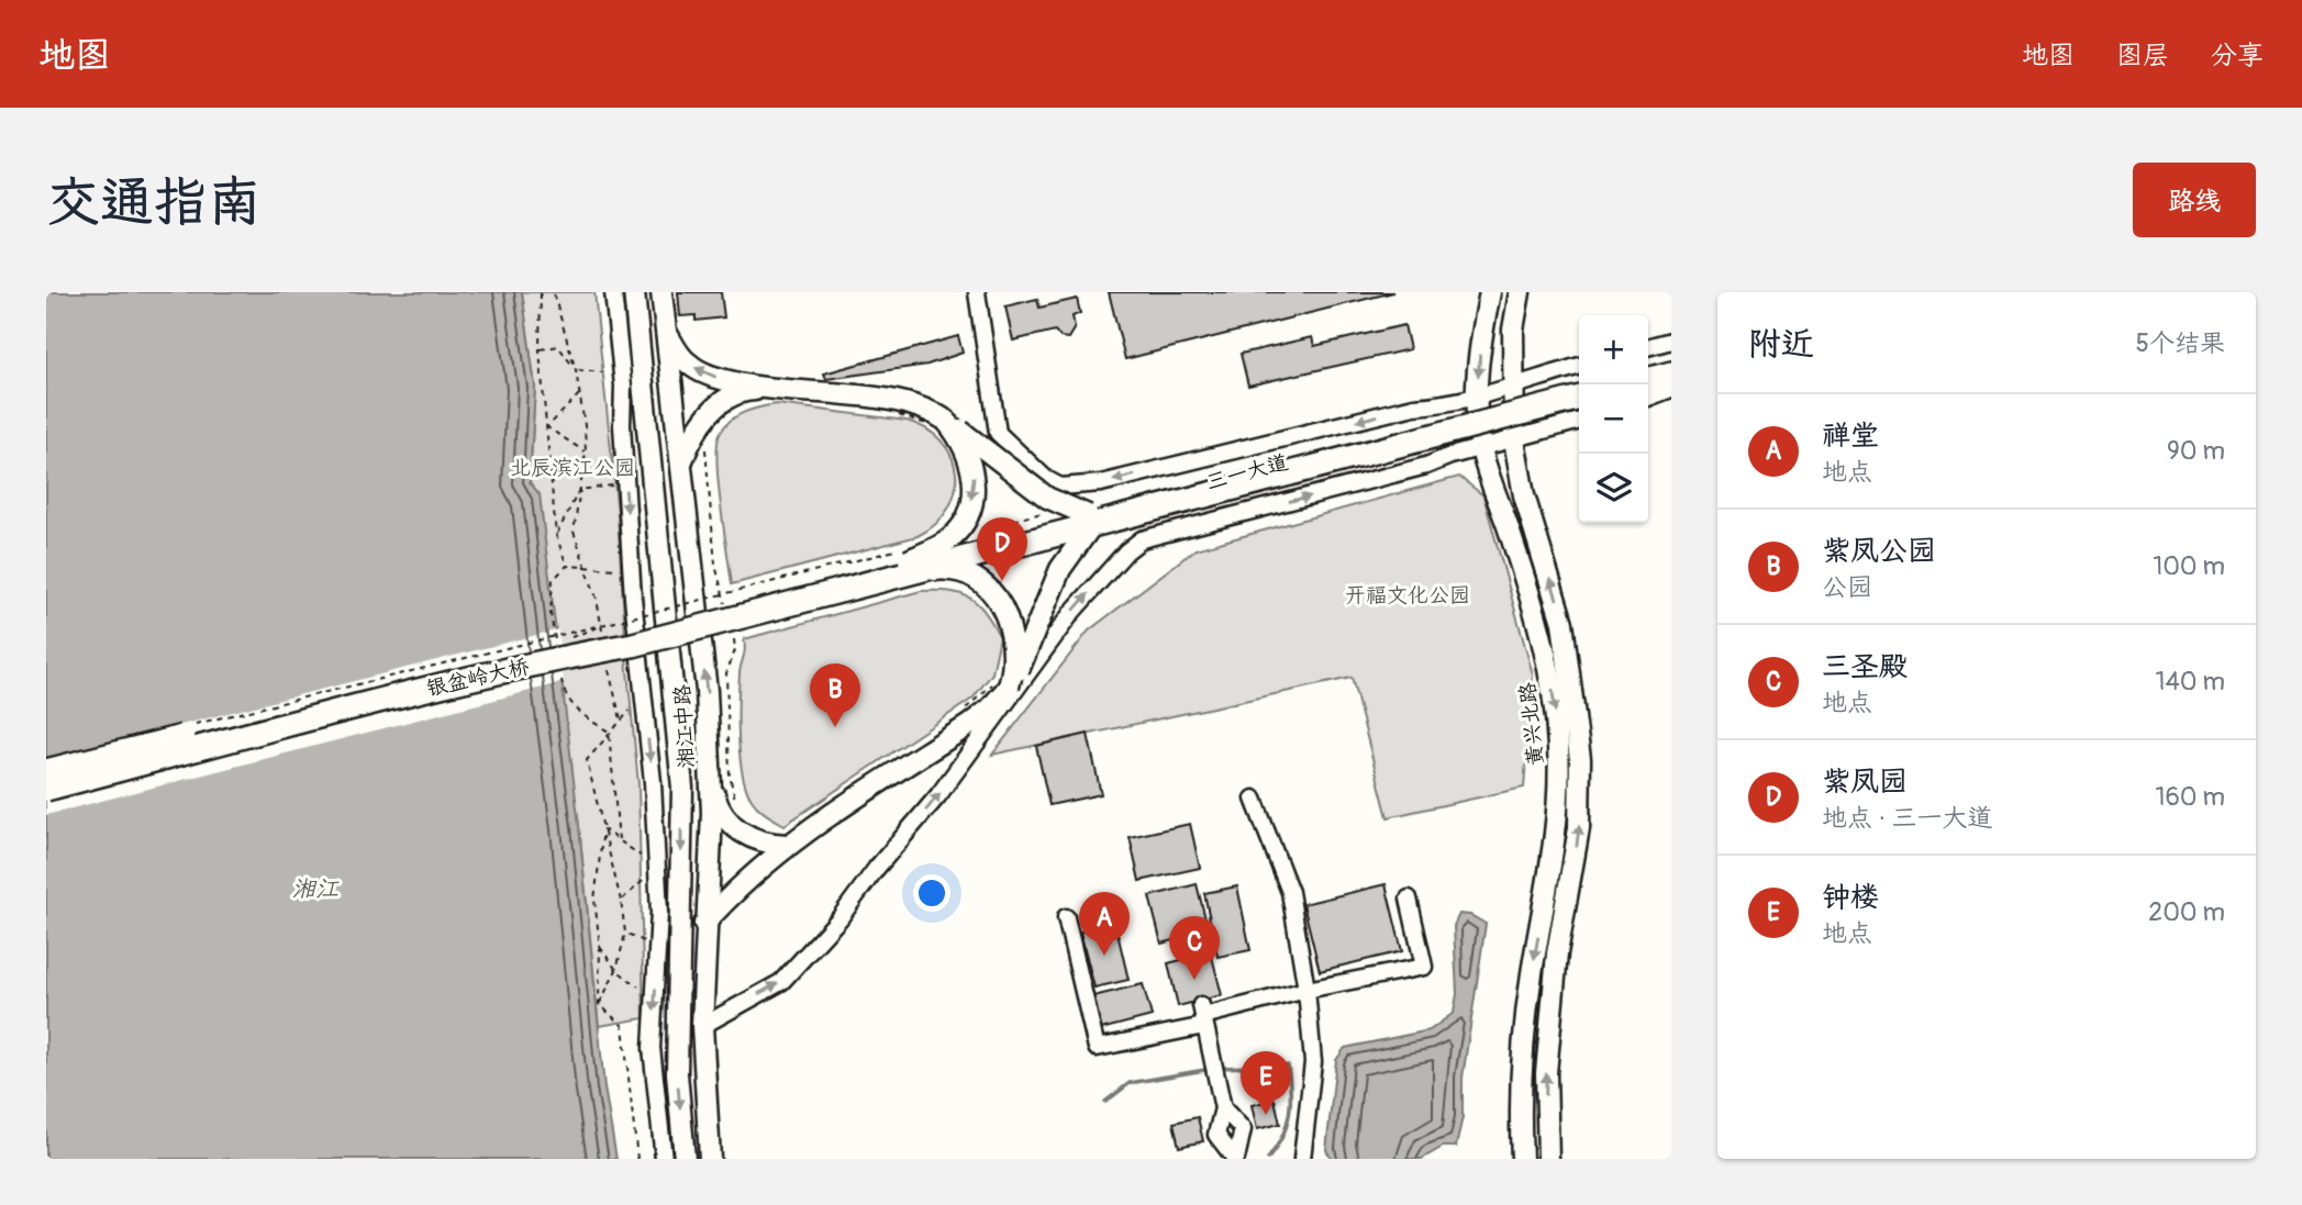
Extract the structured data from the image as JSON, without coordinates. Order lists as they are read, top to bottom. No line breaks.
{"streets":{"highway":["三一大道","银盆岭大桥"],"main road":["黄兴北路","湘江中路"]},"crossings":[["三一大道","银盆岭大桥"]],"water":["湘江"],"parks":["北辰滨江公园","开福文化公园"],"page":{"header":"地图","nav":["地图","图层","分享"],"buttons":"路线","title":"交通指南","heading":["附近","5个结果"],"map_buttons":["+","−"],"list":[{"mark":"A","name":"禅堂","note":"地点","value":"90 m"},{"mark":"B","name":"紫凤公园","note":"公园","value":"100 m"},{"mark":"C","name":"三圣殿","note":"地点","value":"140 m"},{"mark":"D","name":"紫凤园","note":"地点 · 三一大道","value":"160 m"},{"mark":"E","name":"钟楼","note":"地点","value":"200 m"}],"pins":["D","B","A","C","E"]}}
